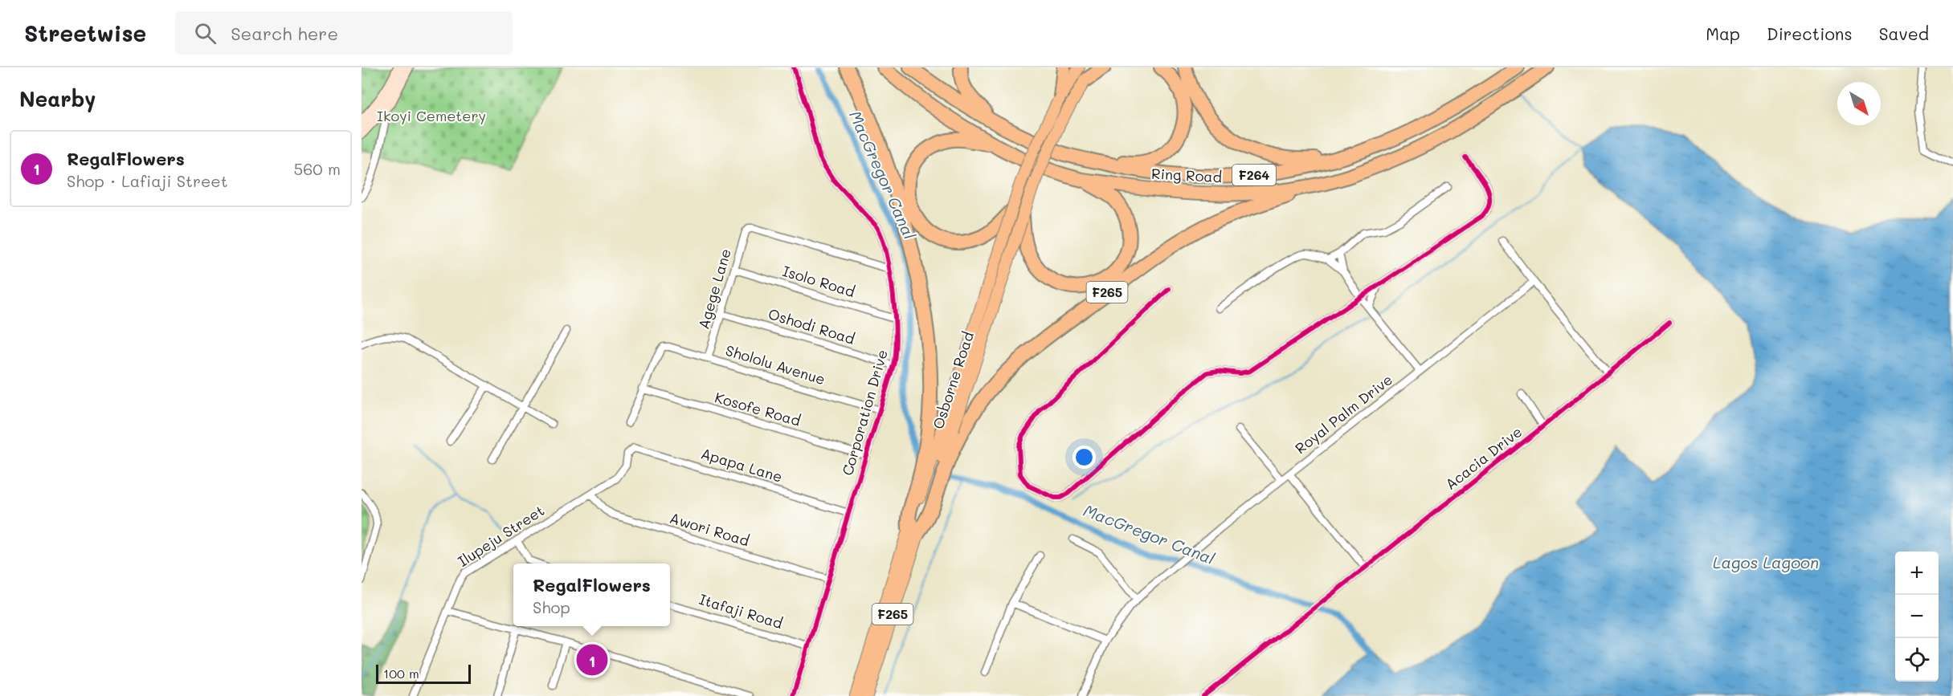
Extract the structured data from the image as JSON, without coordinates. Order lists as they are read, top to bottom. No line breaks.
{"streets":{"highway":["F264","Ring Road","F265"],"main road":["Osborne Road"],"street":["Isolo Road","Agege Lane","Oshodi Road","Shololu Avenue","Kosofe Road","Corporation Drive","Royal Palm Drive","Acacia Drive","Apapa Lane","Awori Road","Ilupeju Street","Itafaji Road"]},"crossings":[["Ring Road","F265"],["Isolo Road","Agege Lane"],["Isolo Road","Corporation Drive"],["Agege Lane","Oshodi Road"],["Agege Lane","Shololu Avenue"],["Agege Lane","Corporation Drive"],["F265","Osborne Road"],["Oshodi Road","Corporation Drive"],["Shololu Avenue","Kosofe Road"],["Shololu Avenue","Corporation Drive"],["Kosofe Road","Corporation Drive"],["Corporation Drive","Apapa Lane"],["Corporation Drive","Awori Road"],["Corporation Drive","Itafaji Road"],["Apapa Lane","Ilupeju Street"],["Awori Road","Ilupeju Street"]],"water":["MacGregor Canal","Lagos Lagoon"],"parks":["Ikoyi Cemetery"],"scale_bar":"100 m","north":"bottom right","page":{"header":"Streetwise","search":"Search here","nav":["Map","Directions","Saved"],"heading":"Nearby","list":[{"mark":"1","name":"RegalFlowers","note":"Shop · Lafiaji Street","value":"560 m"}],"map_buttons":["+","−"],"popup":["RegalFlowers","Shop"],"pins":"1","scale":"100 m"}}
